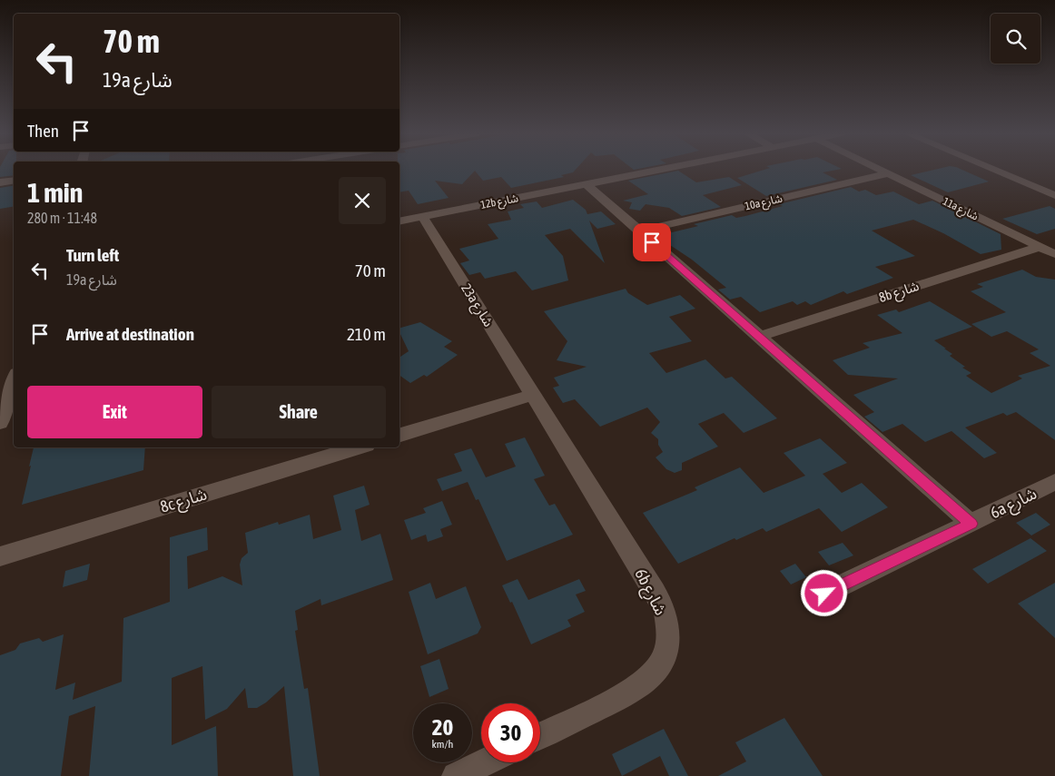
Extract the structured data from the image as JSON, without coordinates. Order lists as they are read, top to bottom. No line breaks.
{"streets":{"street":["12b شارع","10a شارع","11a شارع","8b شارع","23a شارع","8c شارع","6a شارع","6b شارع"]},"crossings":[["12b شارع","23a شارع"],["10a شارع","11a شارع"],["11a شارع","8b شارع"],["23a شارع","6b شارع"]],"page":{"turn":["70 m","19a شارع"],"then":"Then","heading":["1 min","280 m · 11:48"],"list":[{"name":"Turn left","note":"19a شارع","value":"70 m"},{"name":"Arrive at destination","value":"210 m"}],"buttons":["Exit","Share"],"speed":"20 km/h","limit":"30"}}
